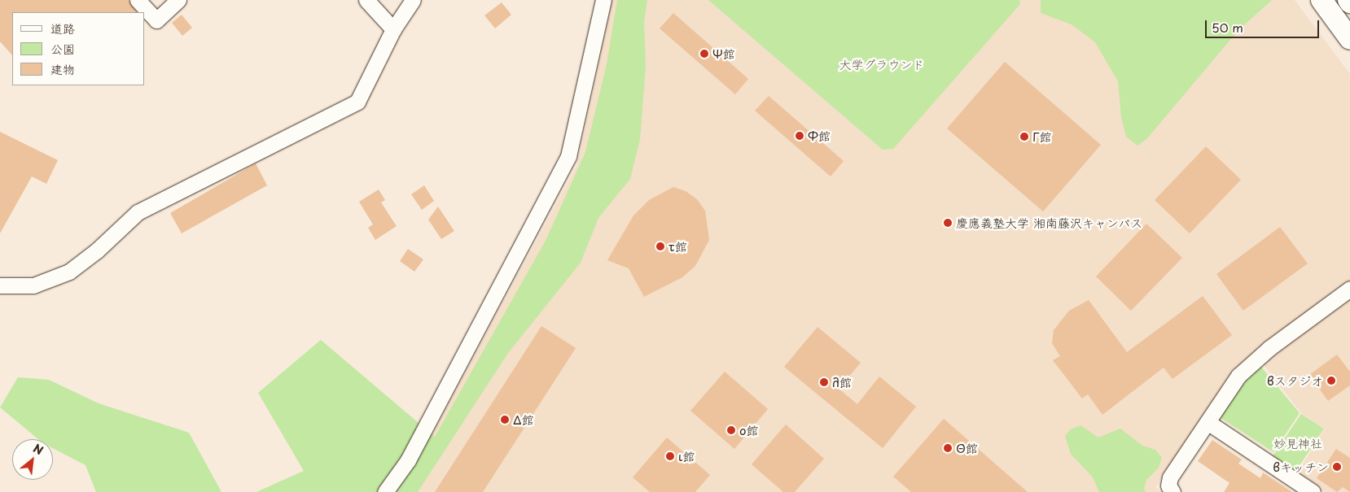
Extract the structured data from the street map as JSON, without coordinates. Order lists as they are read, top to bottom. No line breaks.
{"parks":["大学グラウンド","妙見神社"],"places":["Ψ館","Φ館","Γ館","慶應義塾大学 湘南藤沢キャンパス","τ館","βスタジオ","λ館","Δ館","ο館","Θ館","ι館","βキッチン"],"legend":["道路","公園","建物"],"scale_bar":"50 m","north":"top right"}
